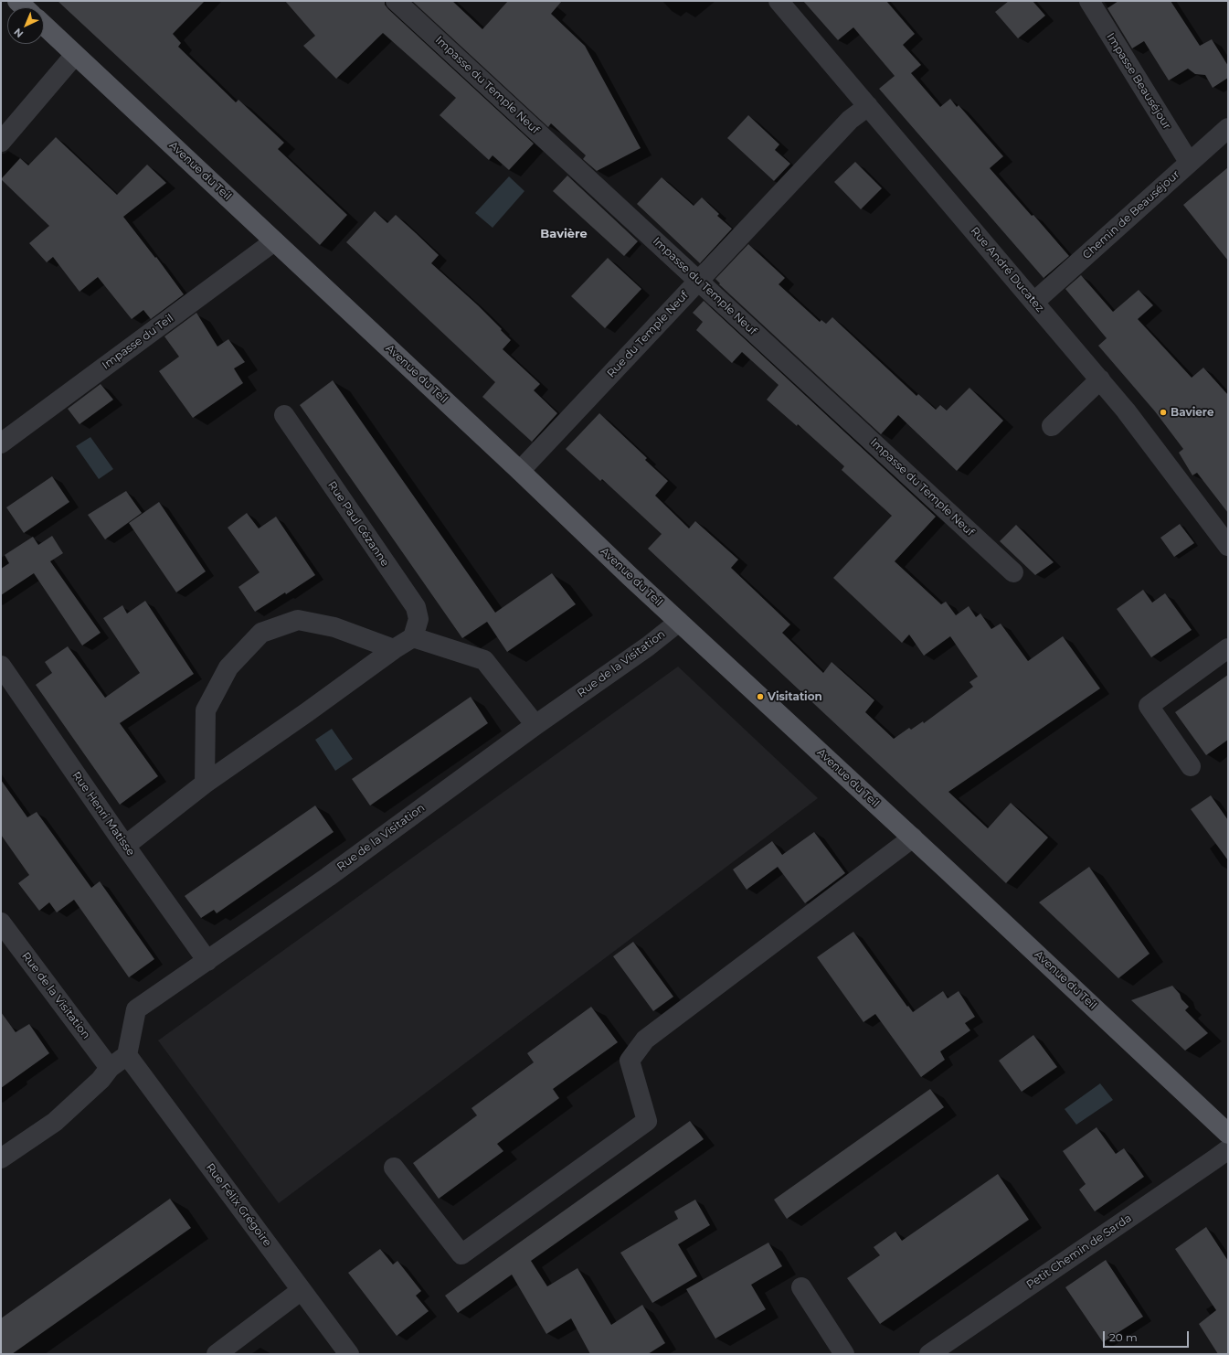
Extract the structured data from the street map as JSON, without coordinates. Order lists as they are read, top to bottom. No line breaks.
{"streets":{"main road":["Avenue du Teil"],"street":["Impasse Beauséjour","Impasse du Temple Neuf","Chemin de Beauséjour","Rue André Ducatez","Rue du Temple Neuf","Impasse du Teil","Rue Paul Cézanne","Rue de la Visitation","Rue Henri Matisse","Rue Félix Grégoire","Petit Chemin de Sarda"]},"crossings":[["Impasse Beauséjour","Chemin de Beauséjour"],["Impasse du Temple Neuf","Rue du Temple Neuf"],["Avenue du Teil","Rue du Temple Neuf"],["Avenue du Teil","Impasse du Teil"],["Avenue du Teil","Rue de la Visitation"],["Chemin de Beauséjour","Rue André Ducatez"],["Rue André Ducatez","Rue du Temple Neuf"],["Rue de la Visitation","Rue Henri Matisse"],["Rue de la Visitation","Rue Félix Grégoire"]],"districts":["Bavière"],"places":["Baviere","Visitation"],"scale_bar":"20 m","north":"bottom left"}
